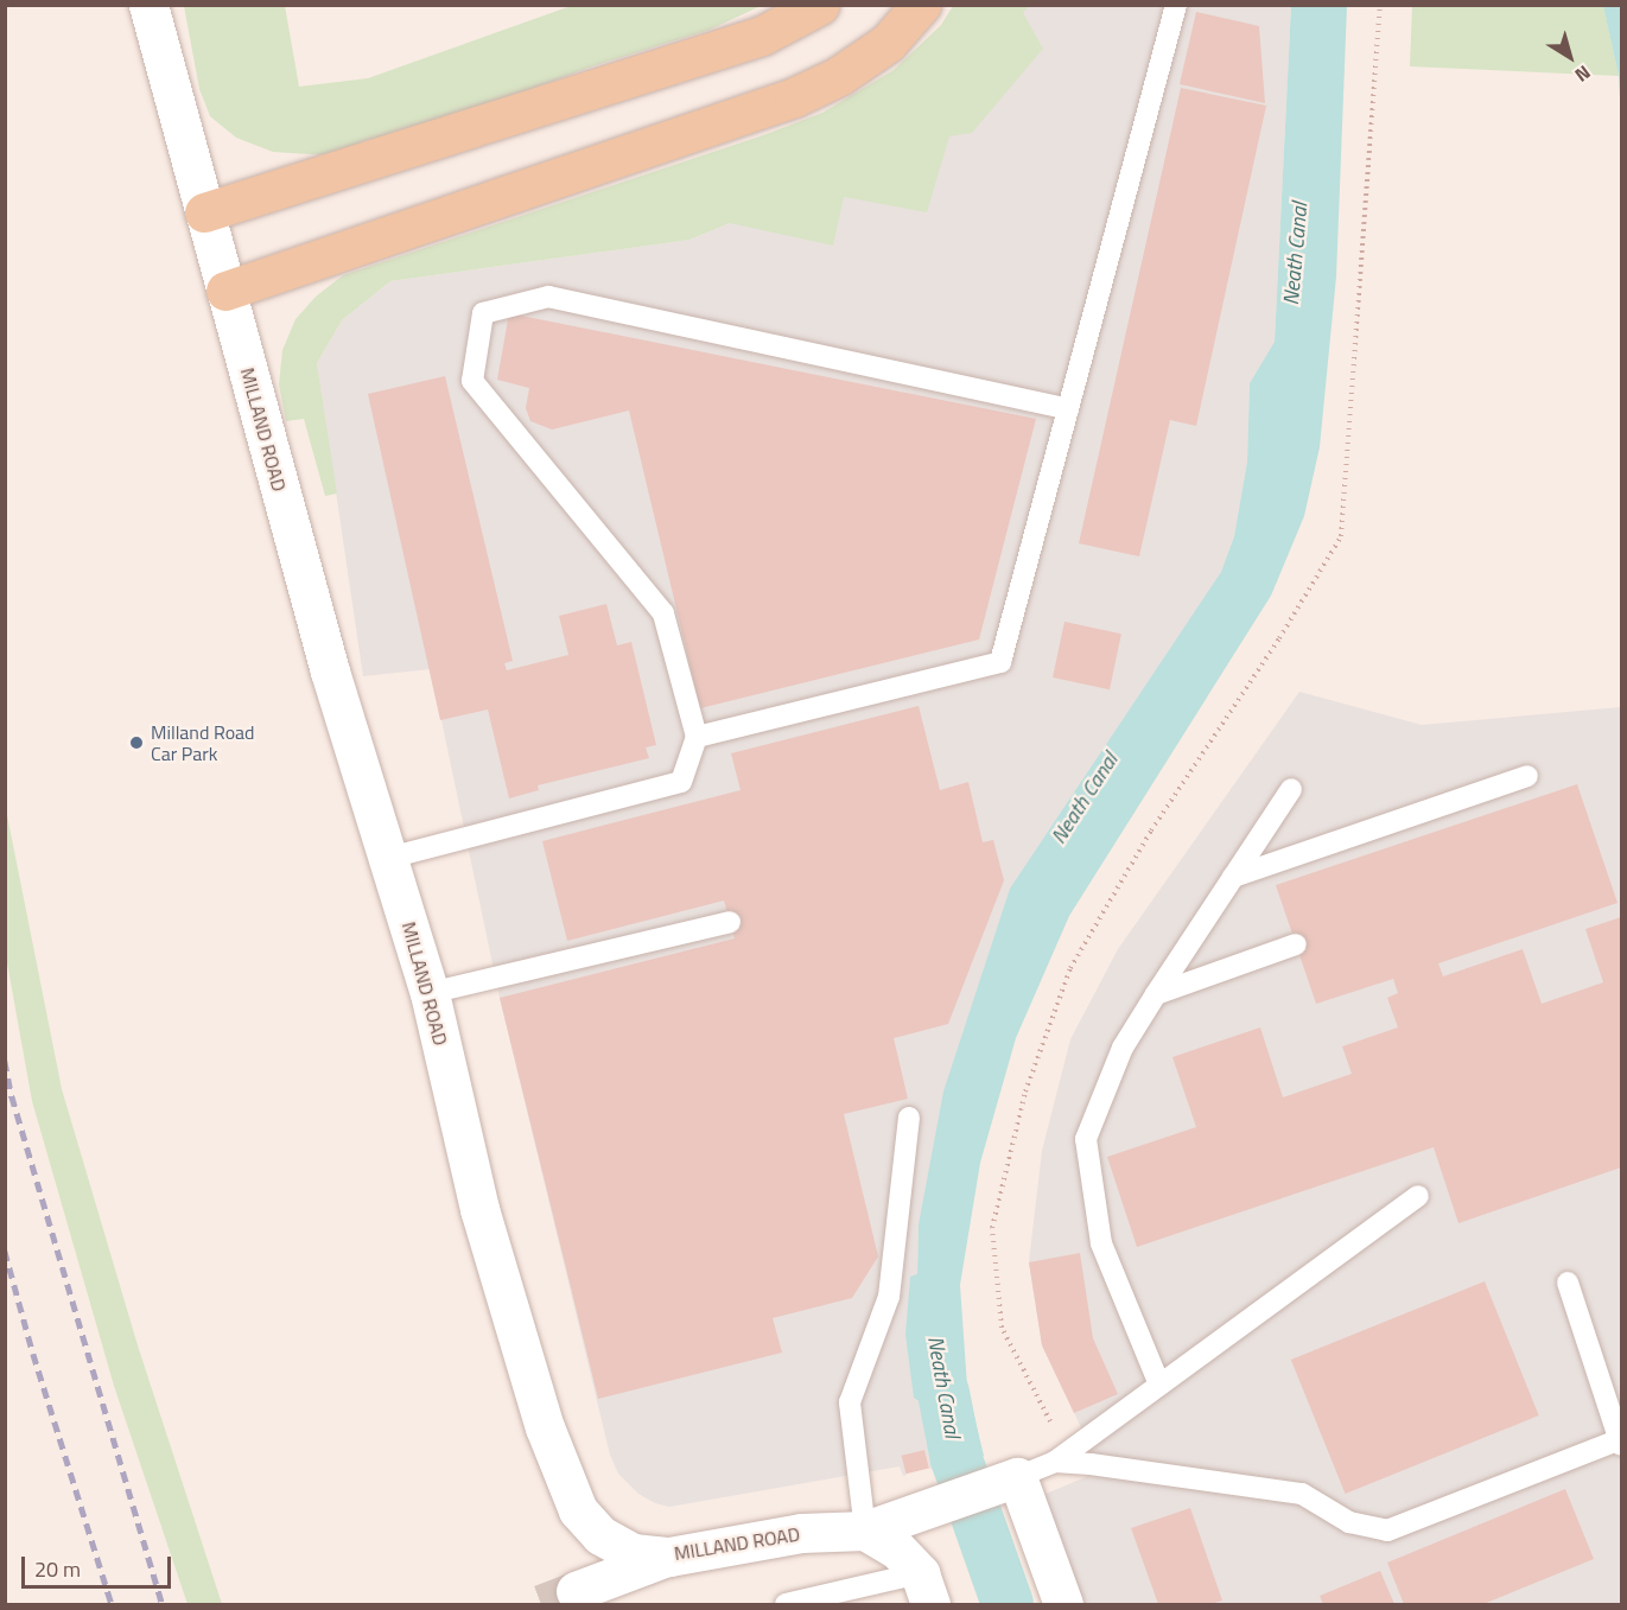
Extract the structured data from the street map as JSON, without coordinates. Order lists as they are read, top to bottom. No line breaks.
{"streets":{"street":["MILLAND ROAD"]},"water":["Neath Canal"],"places":["Milland Road Car Park"],"scale_bar":"20 m","north":"bottom right"}
